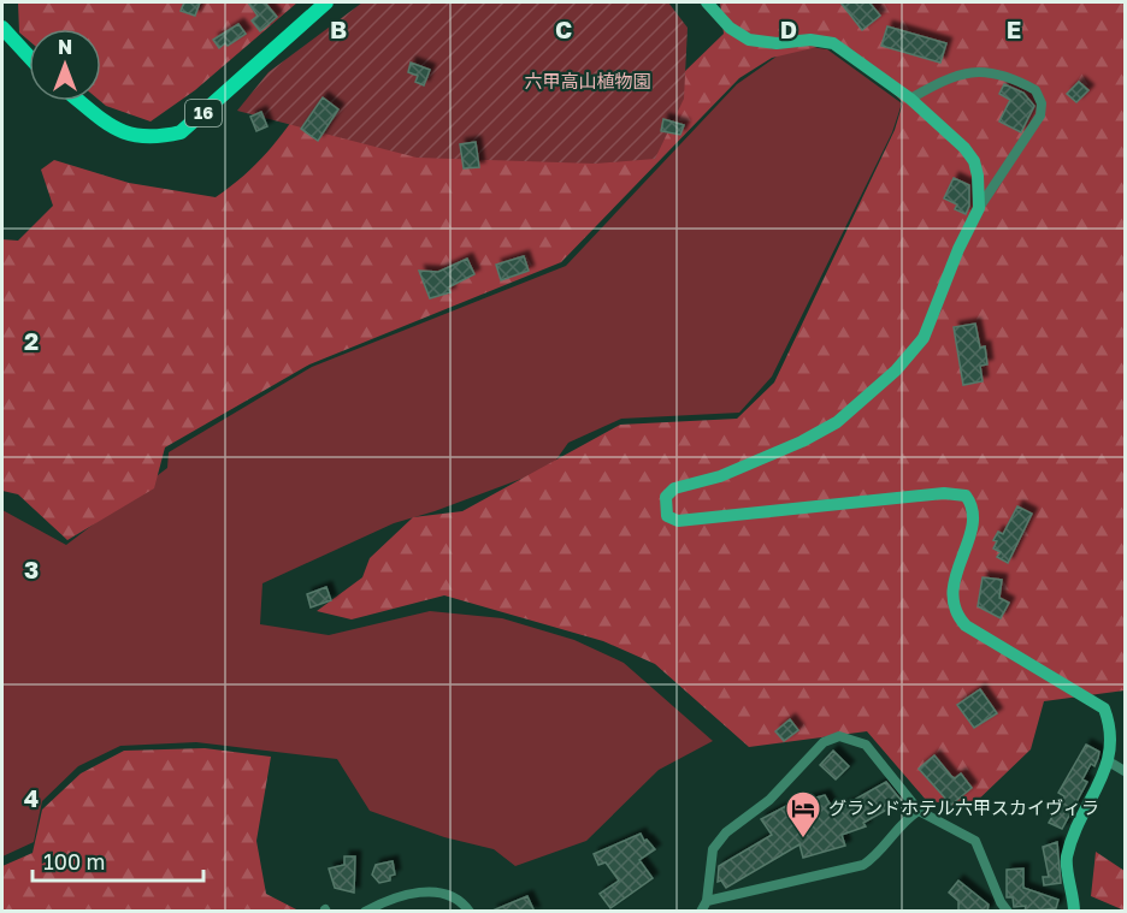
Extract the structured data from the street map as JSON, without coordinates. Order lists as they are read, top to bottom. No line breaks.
{"streets":{"main road":["16"]},"parks":["六甲高山植物園"],"places":{"hotel":["グランドホテル六甲スカイヴィラ"]},"scale_bar":"100 m","north":"top","grid":{"columns":["B","C","D","E"],"rows":["2","3","4"]}}
